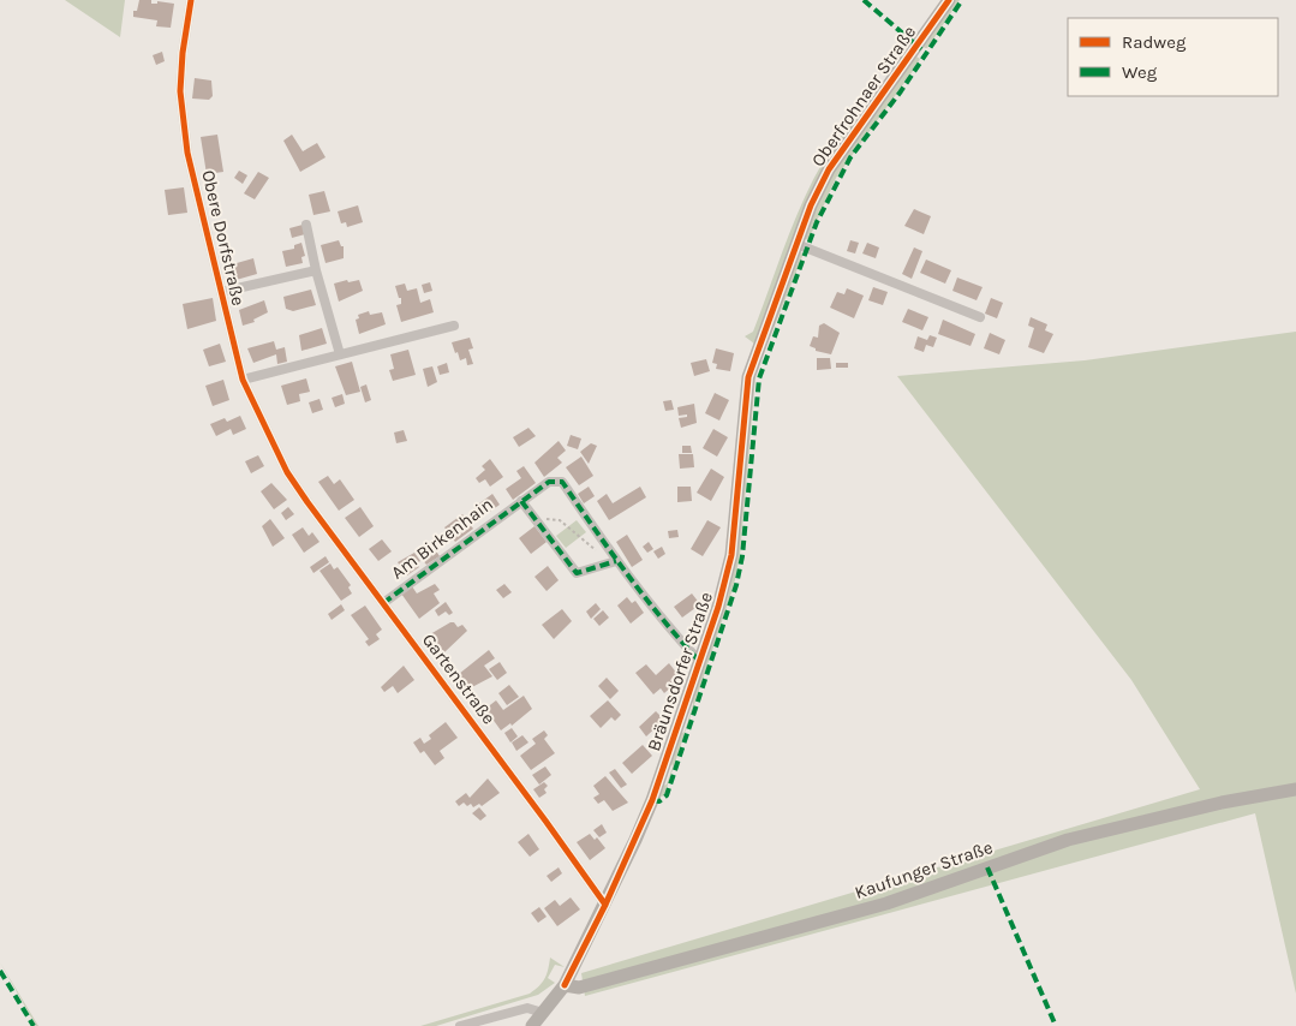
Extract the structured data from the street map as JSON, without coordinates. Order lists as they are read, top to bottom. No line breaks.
{"streets":{"street":["Oberfrohnaer Straße","Obere Dorfstraße","Am Birkenhain","Bräunsdorfer Straße","Gartenstraße","Kaufunger Straße"]},"crossings":[["Oberfrohnaer Straße","Bräunsdorfer Straße"],["Obere Dorfstraße","Gartenstraße"],["Am Birkenhain","Bräunsdorfer Straße"],["Am Birkenhain","Gartenstraße"],["Bräunsdorfer Straße","Gartenstraße"],["Bräunsdorfer Straße","Kaufunger Straße"]],"legend":["Radweg","Weg"]}
